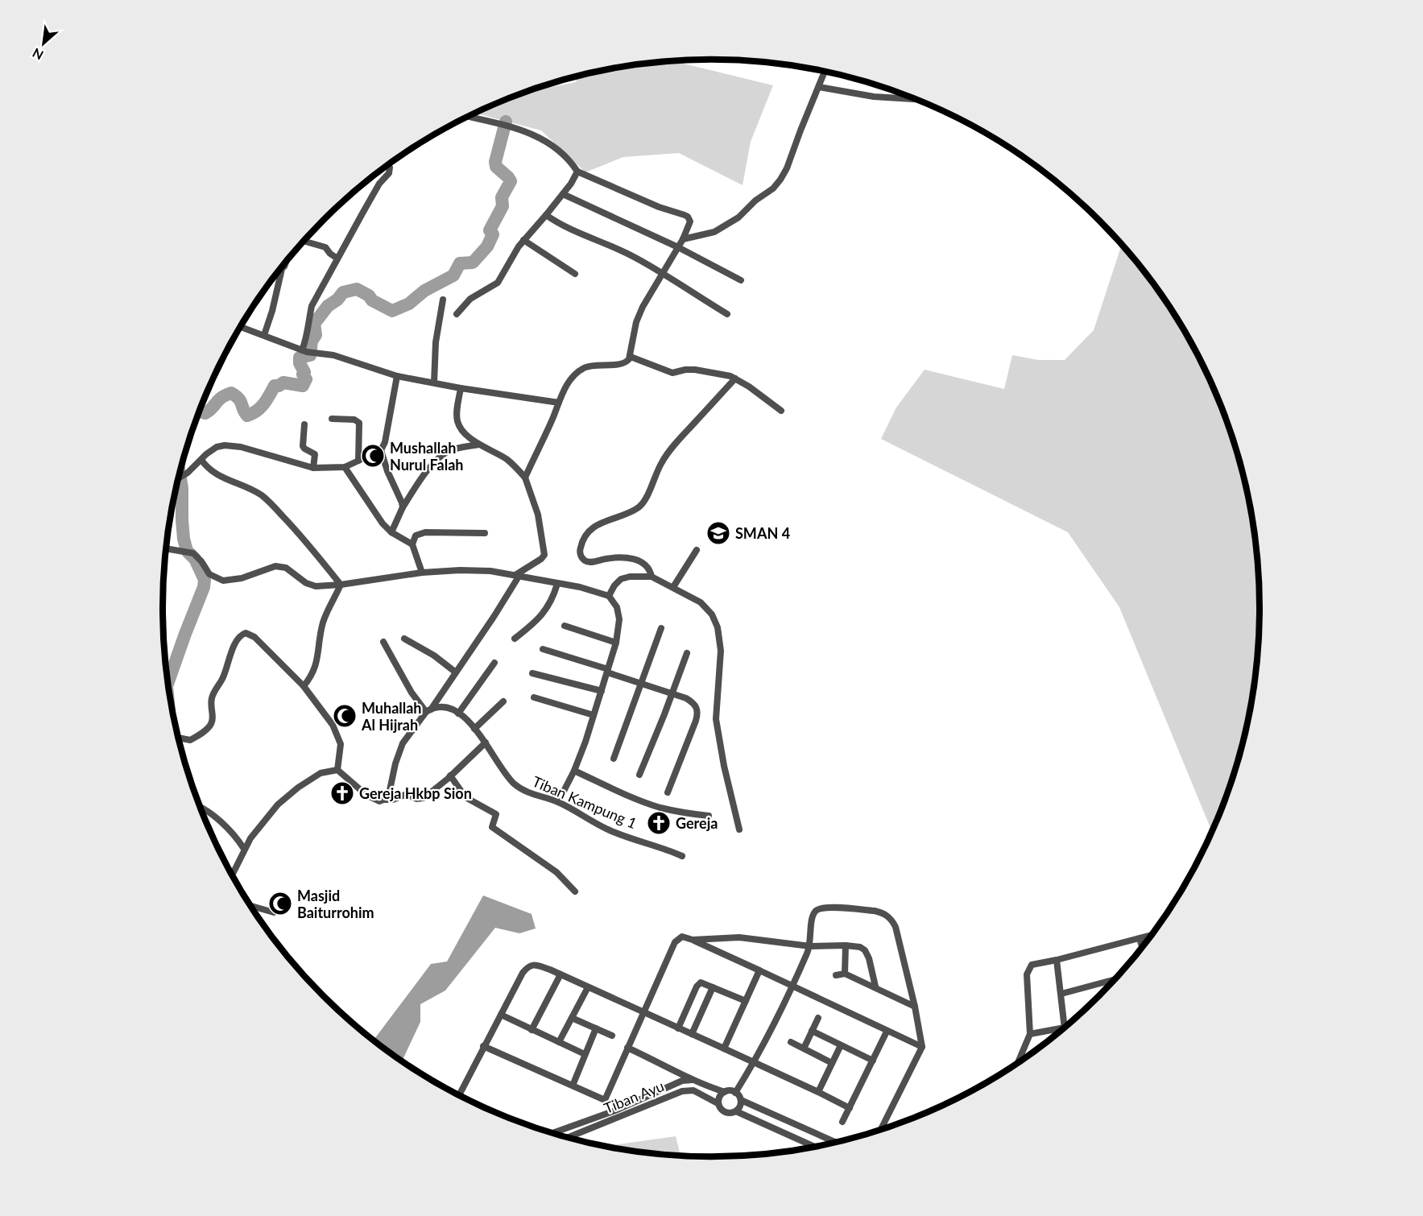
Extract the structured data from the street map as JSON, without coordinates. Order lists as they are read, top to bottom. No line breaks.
{"streets":{"street":["Tiban Kampung 1","Tiban Ayu"]},"places":{"mosque":["Mushallah Nurul Falah","Muhallah Al Hijrah","Masjid Baiturrohim"],"school or university":["SMAN 4"],"church":["Gereja Hkbp Sion","Gereja"]},"north":"bottom left"}
